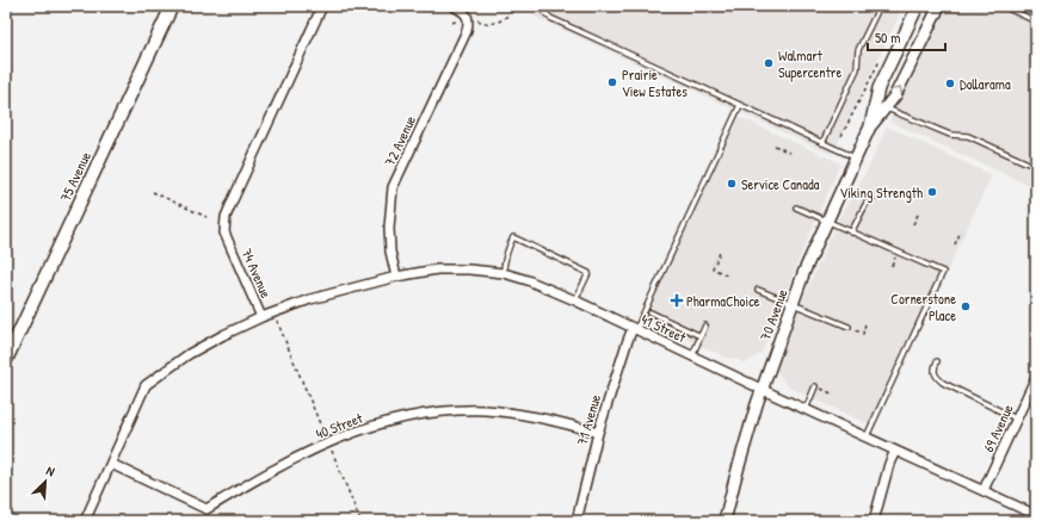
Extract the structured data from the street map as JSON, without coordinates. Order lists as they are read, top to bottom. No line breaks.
{"streets":{"main road":["75 Avenue"],"street":["72 Avenue","74 Avenue","70 Avenue","41 Street","71 Avenue","40 Street","69 Avenue"]},"crossings":[["72 Avenue","41 Street"],["74 Avenue","41 Street"],["74 Avenue","40 Street"],["70 Avenue","41 Street"],["41 Street","71 Avenue"],["41 Street","69 Avenue"],["71 Avenue","40 Street"]],"places":{"other":["Walmart Supercentre","Prairie View Estates","Dollarama","Service Canada","Viking Strength","Cornerstone Place"],"health":["PharmaChoice"]},"scale_bar":"50 m","north":"top right"}
